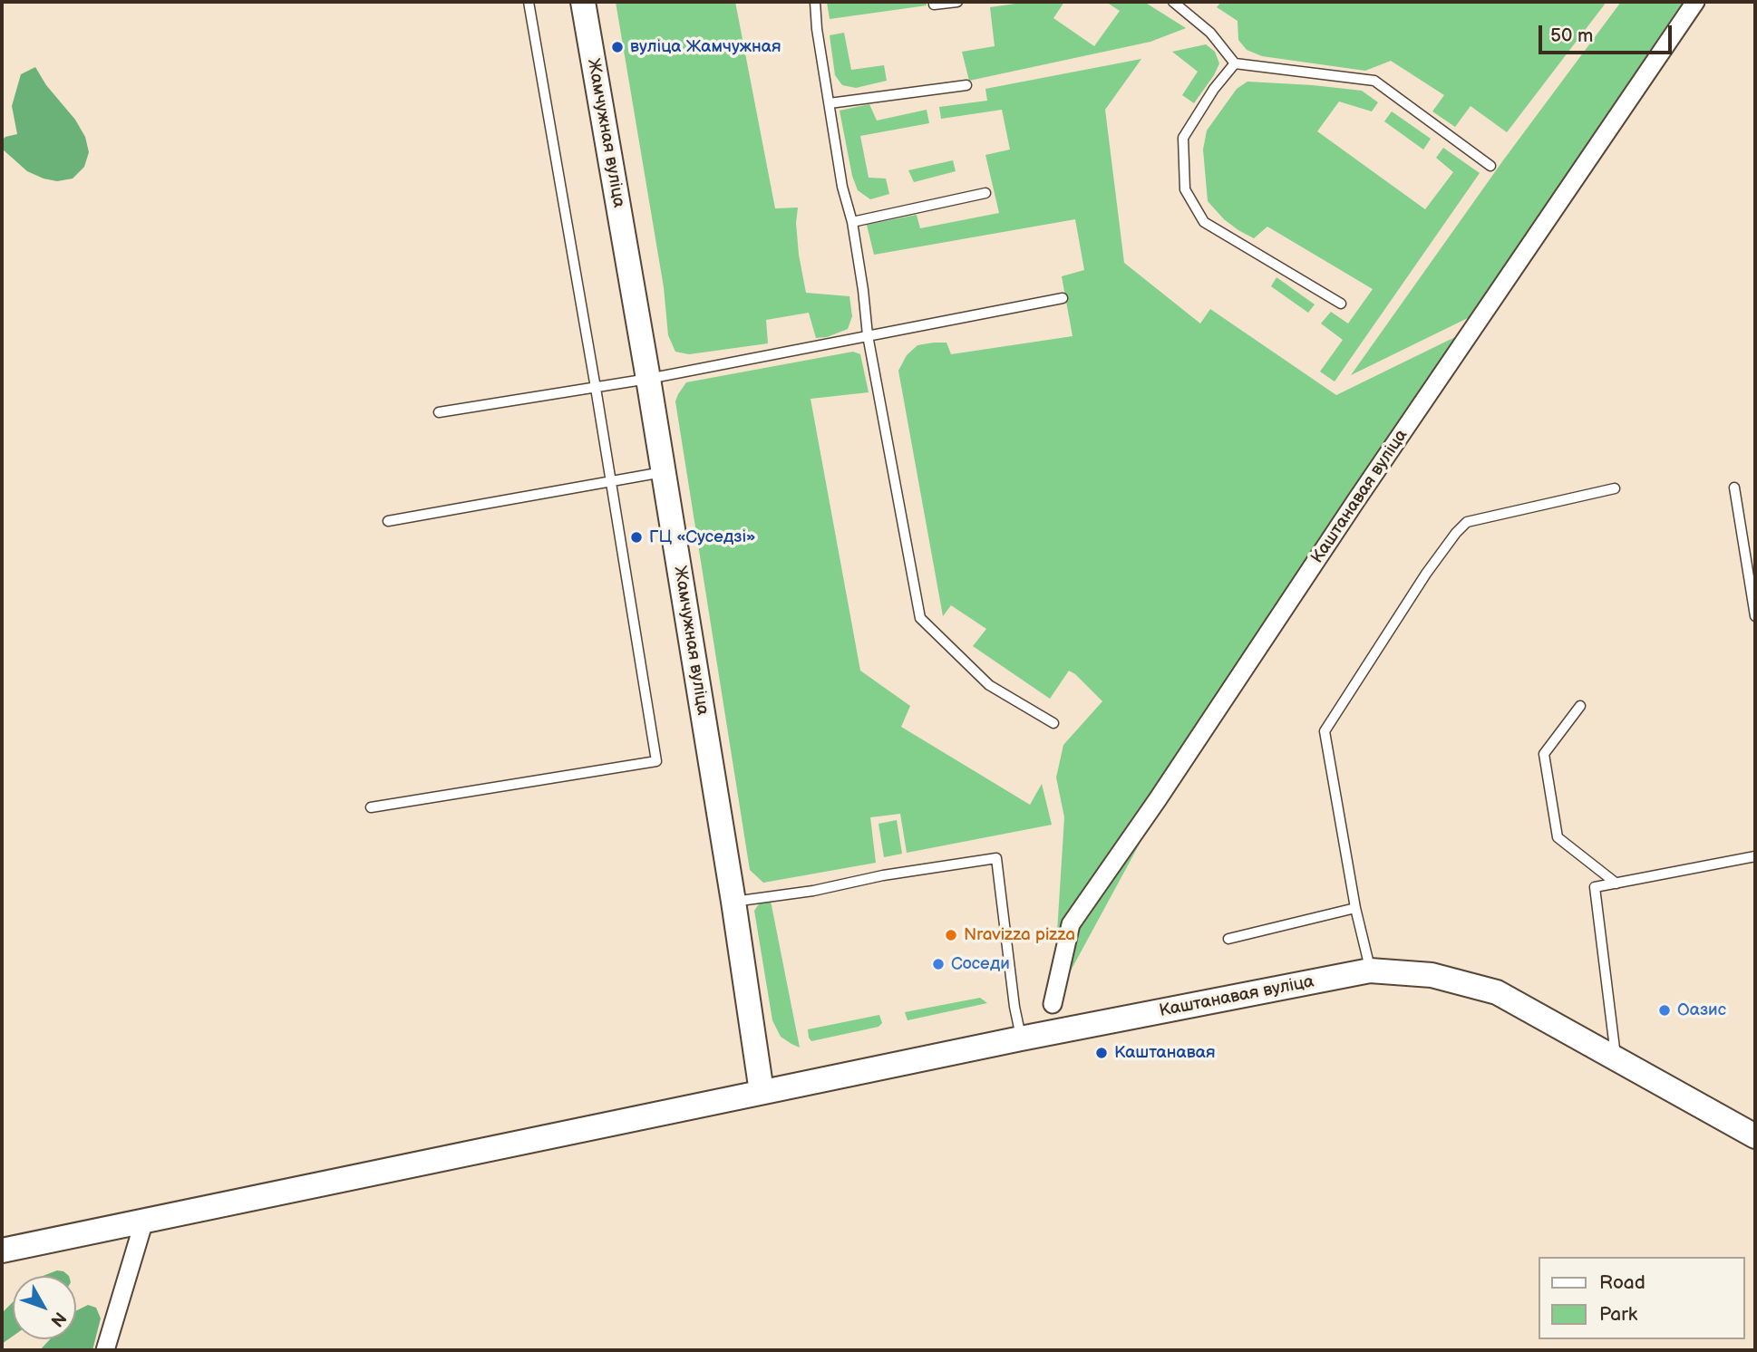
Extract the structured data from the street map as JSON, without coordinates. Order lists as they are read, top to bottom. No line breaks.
{"streets":{"main road":["Жамчужная вуліца","Каштанавая вуліца"]},"crossings":[["Жамчужная вуліца","Каштанавая вуліца"]],"places":["вуліца Жамчужная","ГЦ «Суседзі»","Nravizza pizza","Соседи","Оазис","Каштанавая"],"legend":["Road","Park"],"scale_bar":"50 m","north":"bottom right"}
